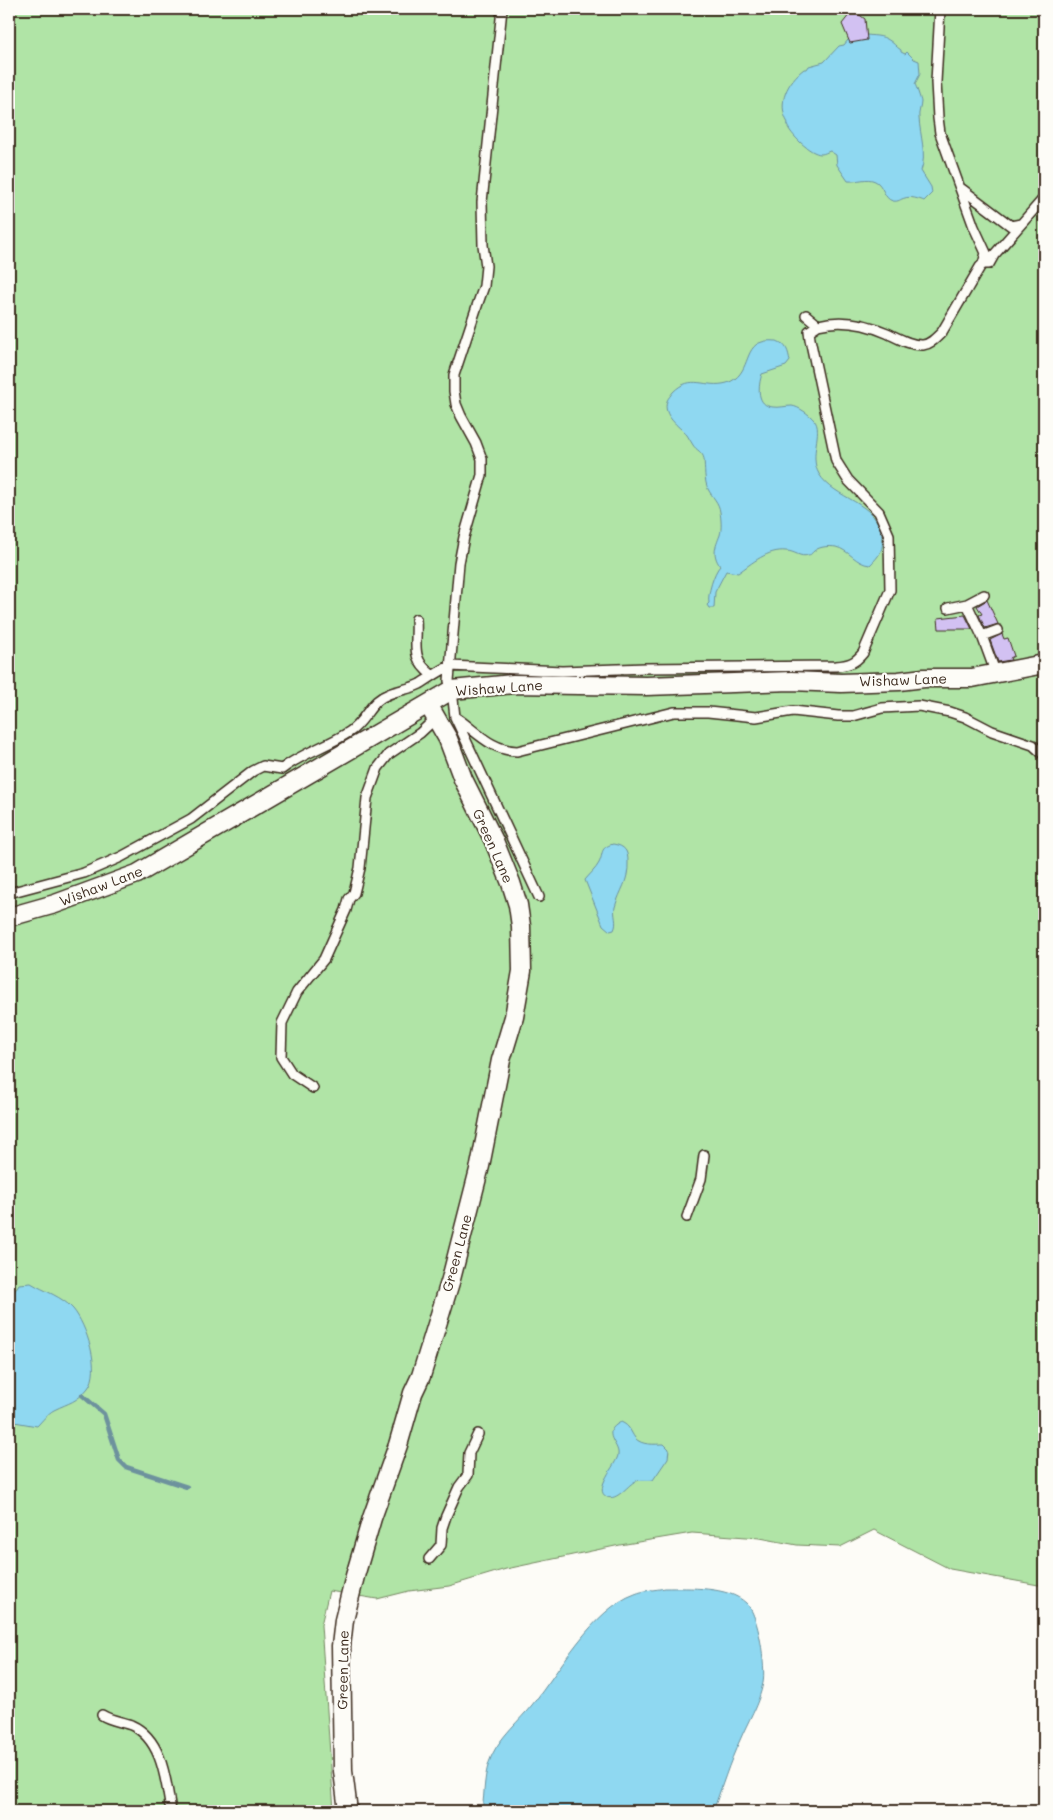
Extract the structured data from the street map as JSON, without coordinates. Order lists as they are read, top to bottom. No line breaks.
{"streets":{"street":["Wishaw Lane","Green Lane"]},"crossings":[["Wishaw Lane","Green Lane"]]}
